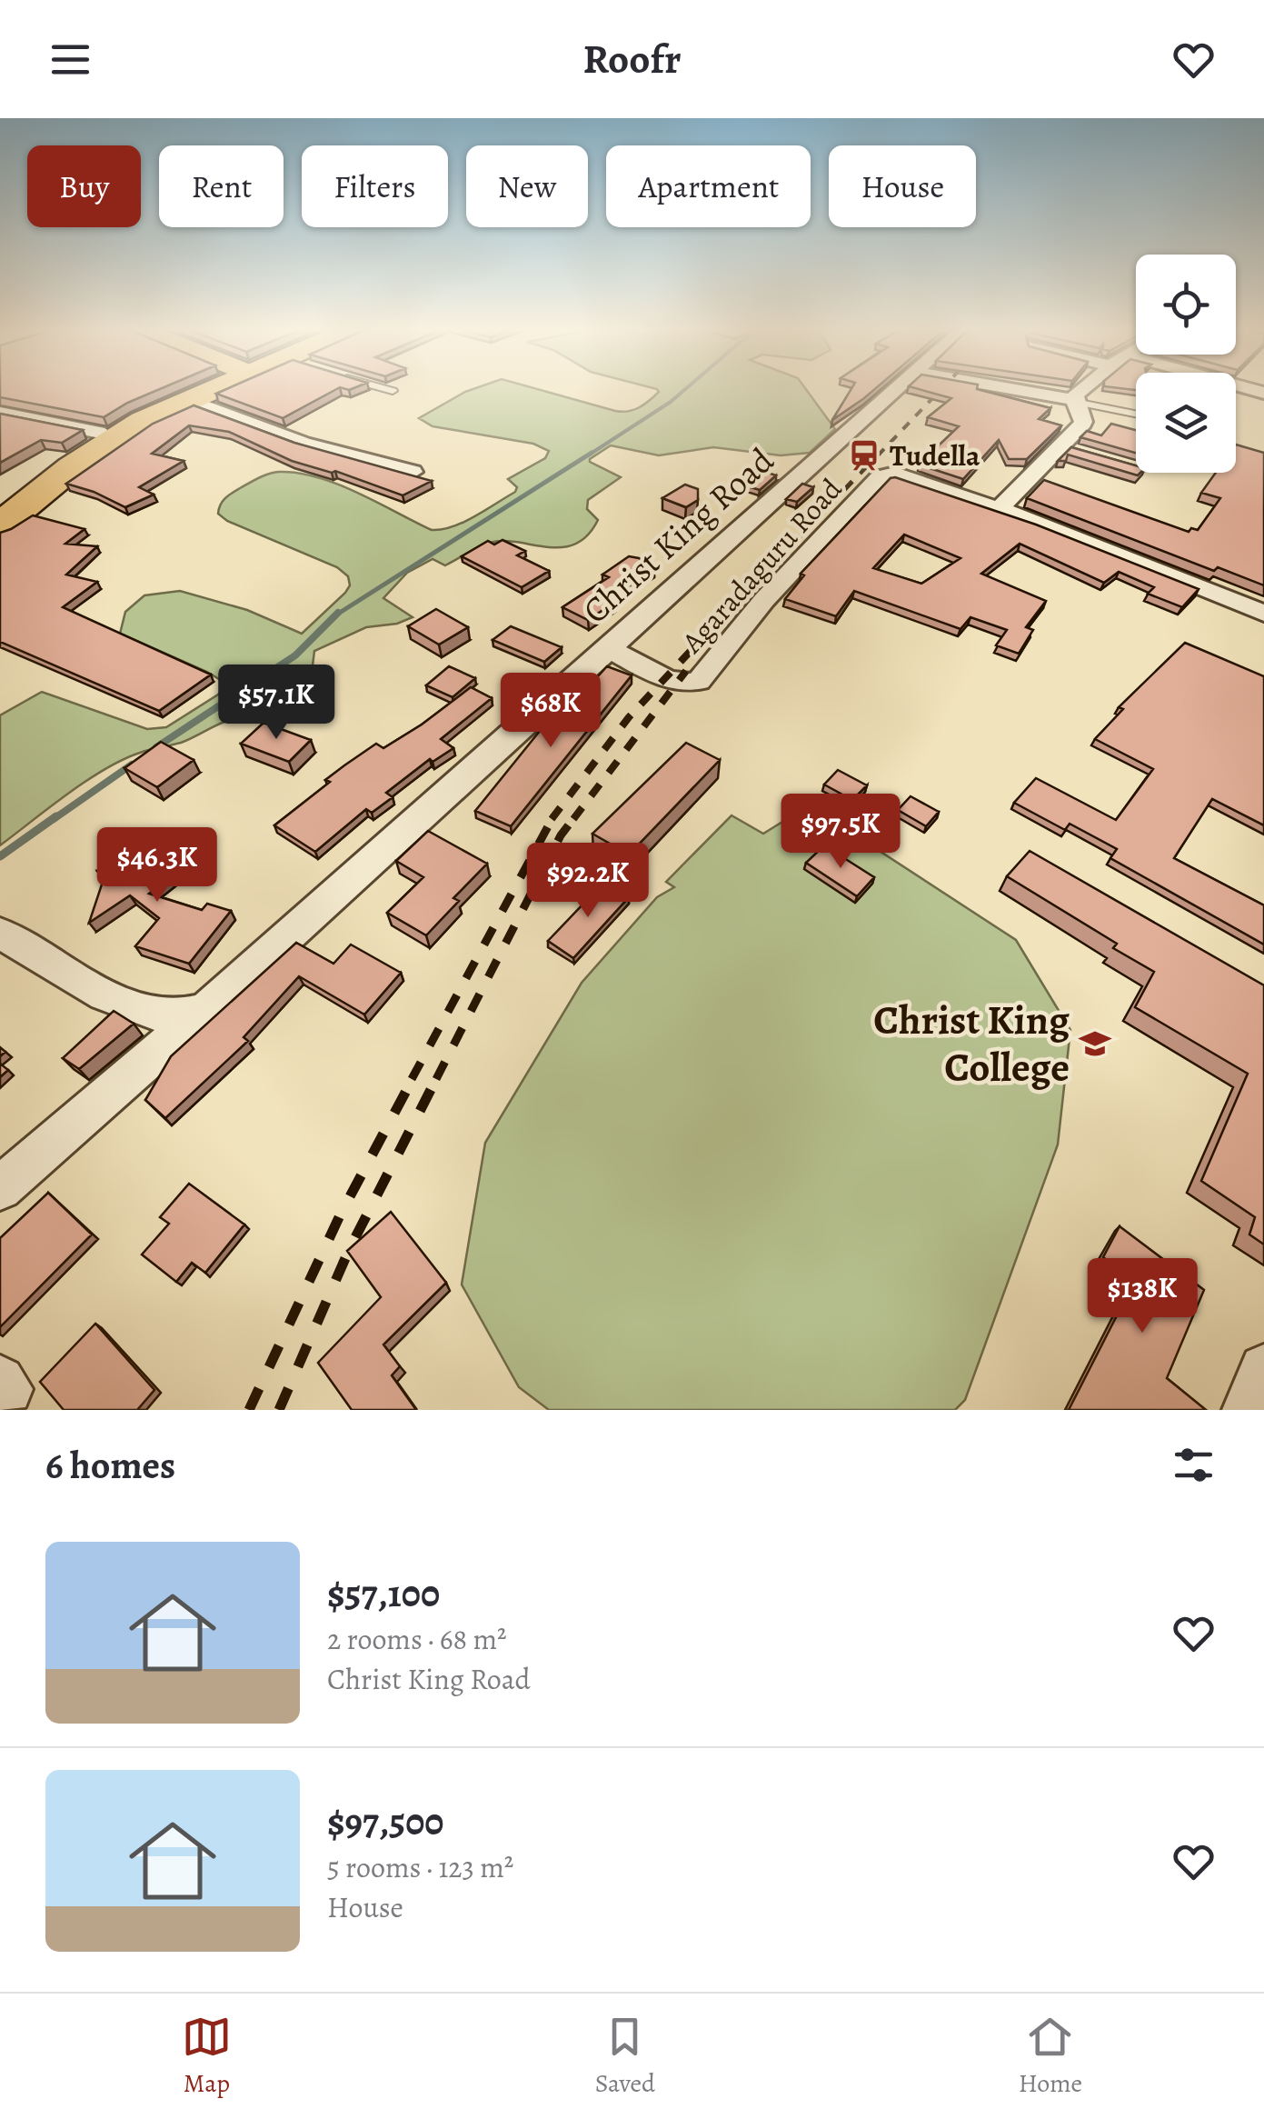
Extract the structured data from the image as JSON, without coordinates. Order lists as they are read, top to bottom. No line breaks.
{"streets":{"street":["Christ King Road","Agaradaguru Road"]},"crossings":[["Christ King Road","Agaradaguru Road"]],"places":{"station":["Tudella"],"school or university":["Christ King College"]},"page":{"header":"Roofr","chip":["Buy","Rent","Filters","New","Apartment","House"],"price":["$57.1K","$68K","$97.5K","$46.3K","$92.2K","$138K"],"heading":"6 homes","list":[{"name":"$57,100","note":"2 rooms · 68 m² · Christ King Road"},{"name":"$97,500","note":"5 rooms · 123 m² · House"}],"tabs":["Map","Saved","Home"]}}
